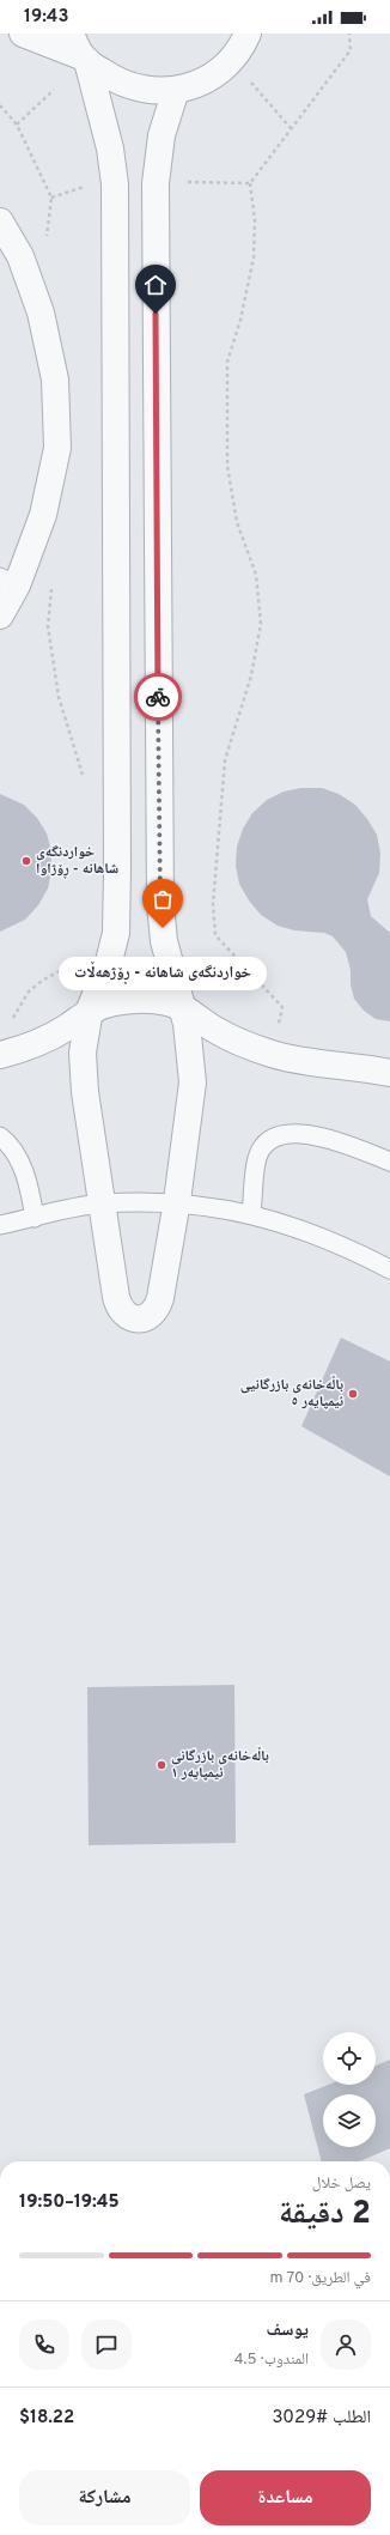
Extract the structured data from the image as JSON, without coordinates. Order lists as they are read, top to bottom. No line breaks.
{"places":["خواردنگەی شاھانە - ڕۆژاوا","خواردنگەی شاھانە - ڕۆژھەڵات","باڵەخانەی بازرگانیی ئیمپایەر ٥","باڵەخانەی بازرگانی ئیمپایەر ١"],"page":{"status":"19:43","bubble":"خواردنگەی شاھانە - ڕۆژھەڵات","heading":["2 دقيقة","يصل خلال","19:45–19:50"],"panel":["يوسف","المندوب · 4.5","الطلب #3029","$18.22"],"bar":"في الطريق · 70 m","buttons":["مساعدة","مشاركة"]}}
